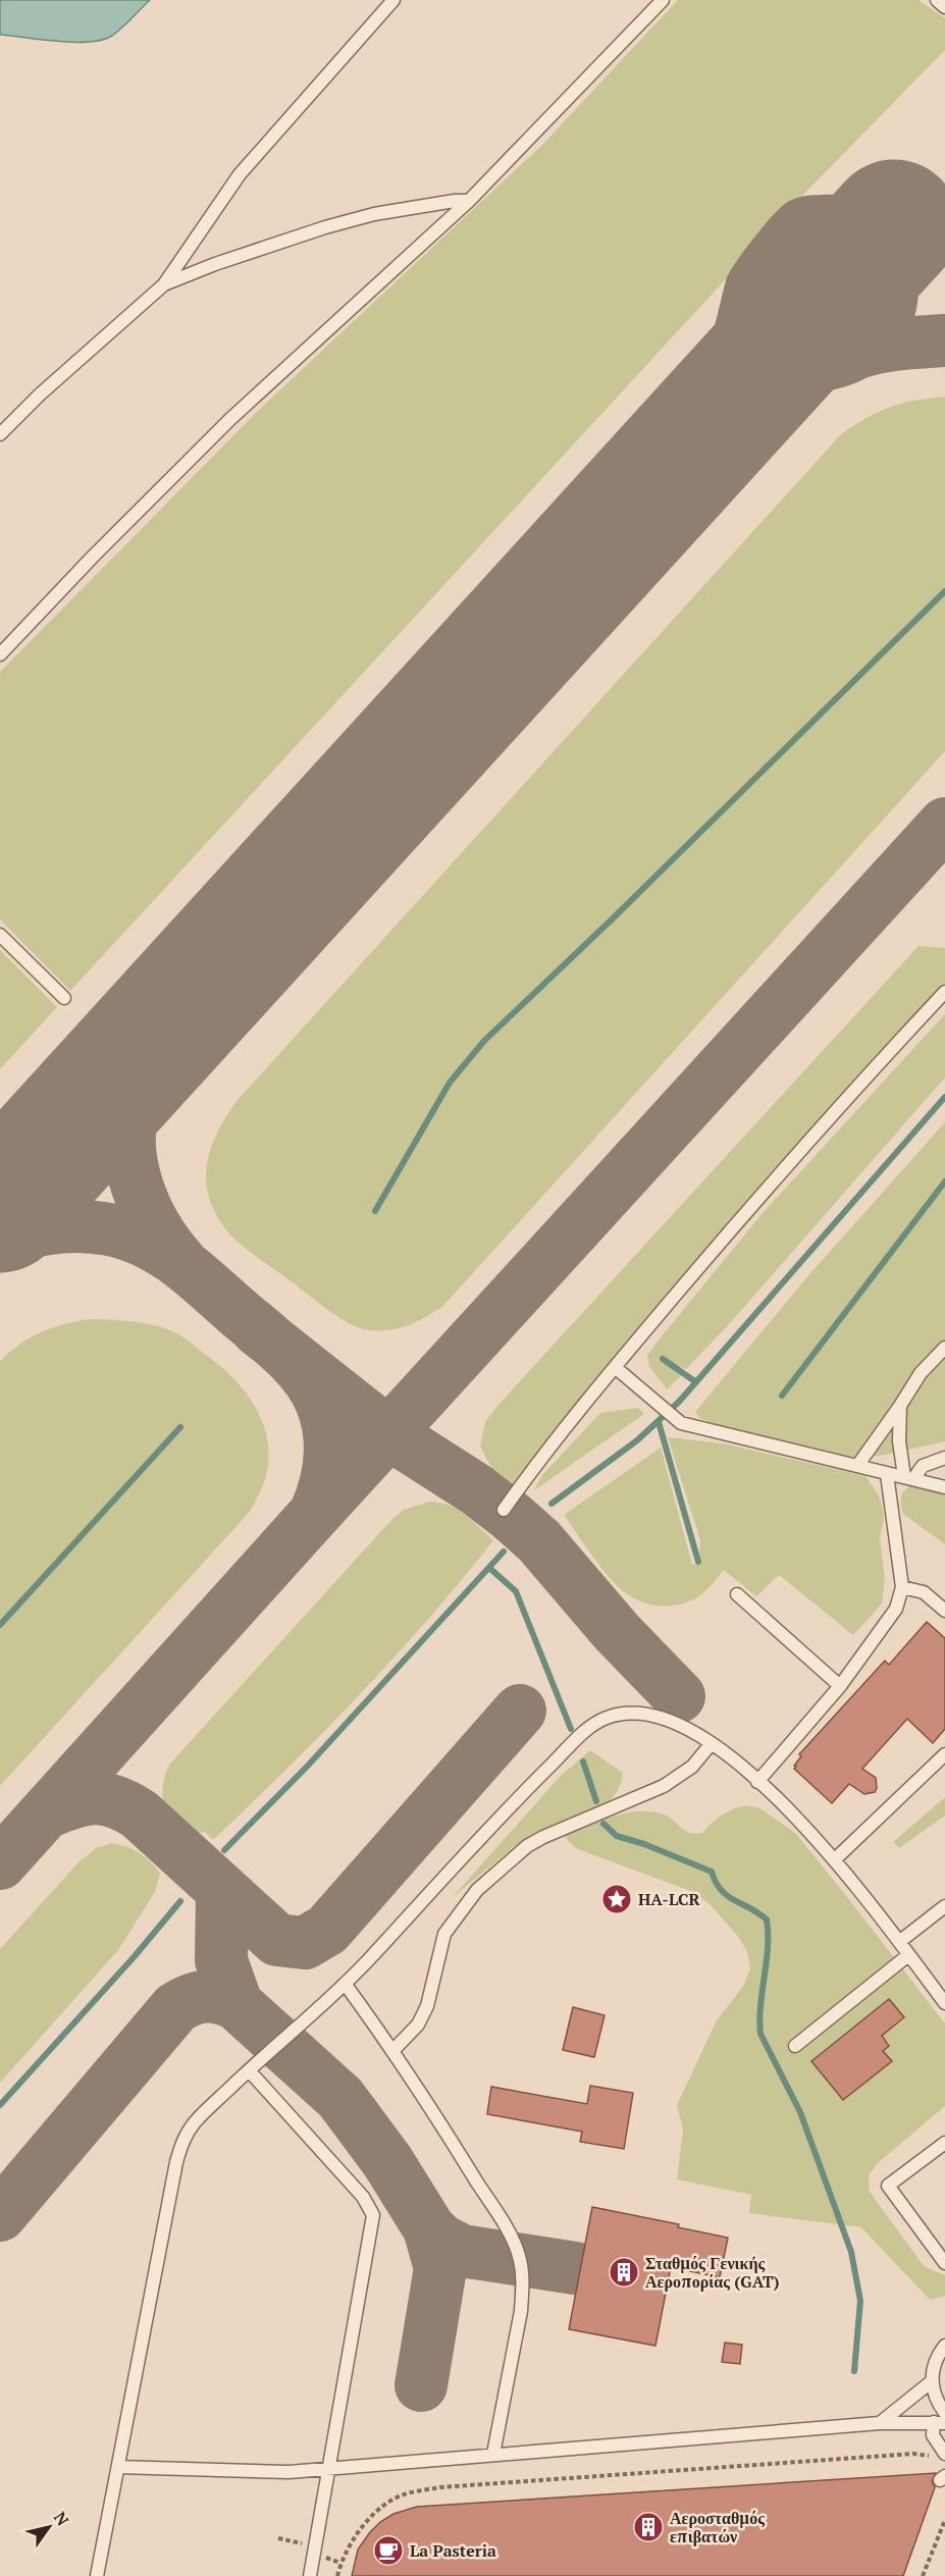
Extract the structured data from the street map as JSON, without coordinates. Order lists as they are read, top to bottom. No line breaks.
{"places":{"place":["HA-LCR"],"building":["Σταθμός Γενικής Αεροπορίας (GAT)","Αεροσταθμός επιβατών"],"cafe":["La Pasteria"]},"north":"top right"}
